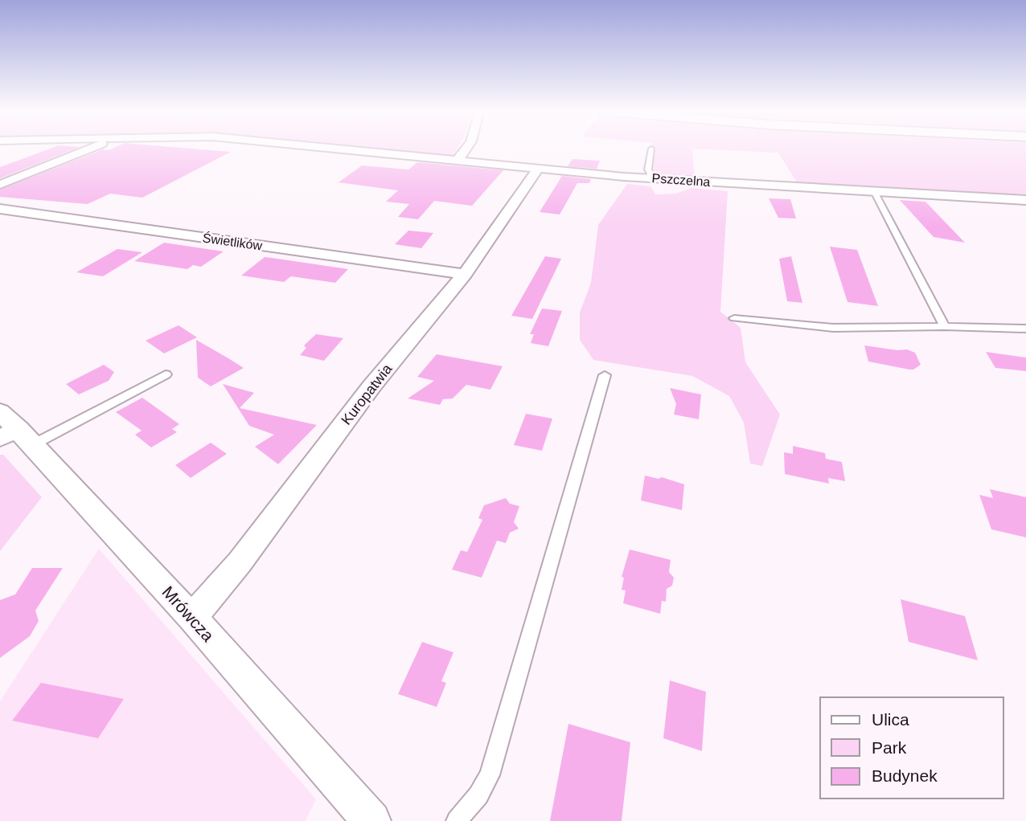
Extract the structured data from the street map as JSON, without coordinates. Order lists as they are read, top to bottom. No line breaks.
{"streets":{"street":["Pszczelna","Świetlików","Kuropatwia","Mrówcza"]},"crossings":[["Pszczelna","Kuropatwia"],["Świetlików","Kuropatwia"],["Kuropatwia","Mrówcza"]],"legend":["Ulica","Park","Budynek"]}
